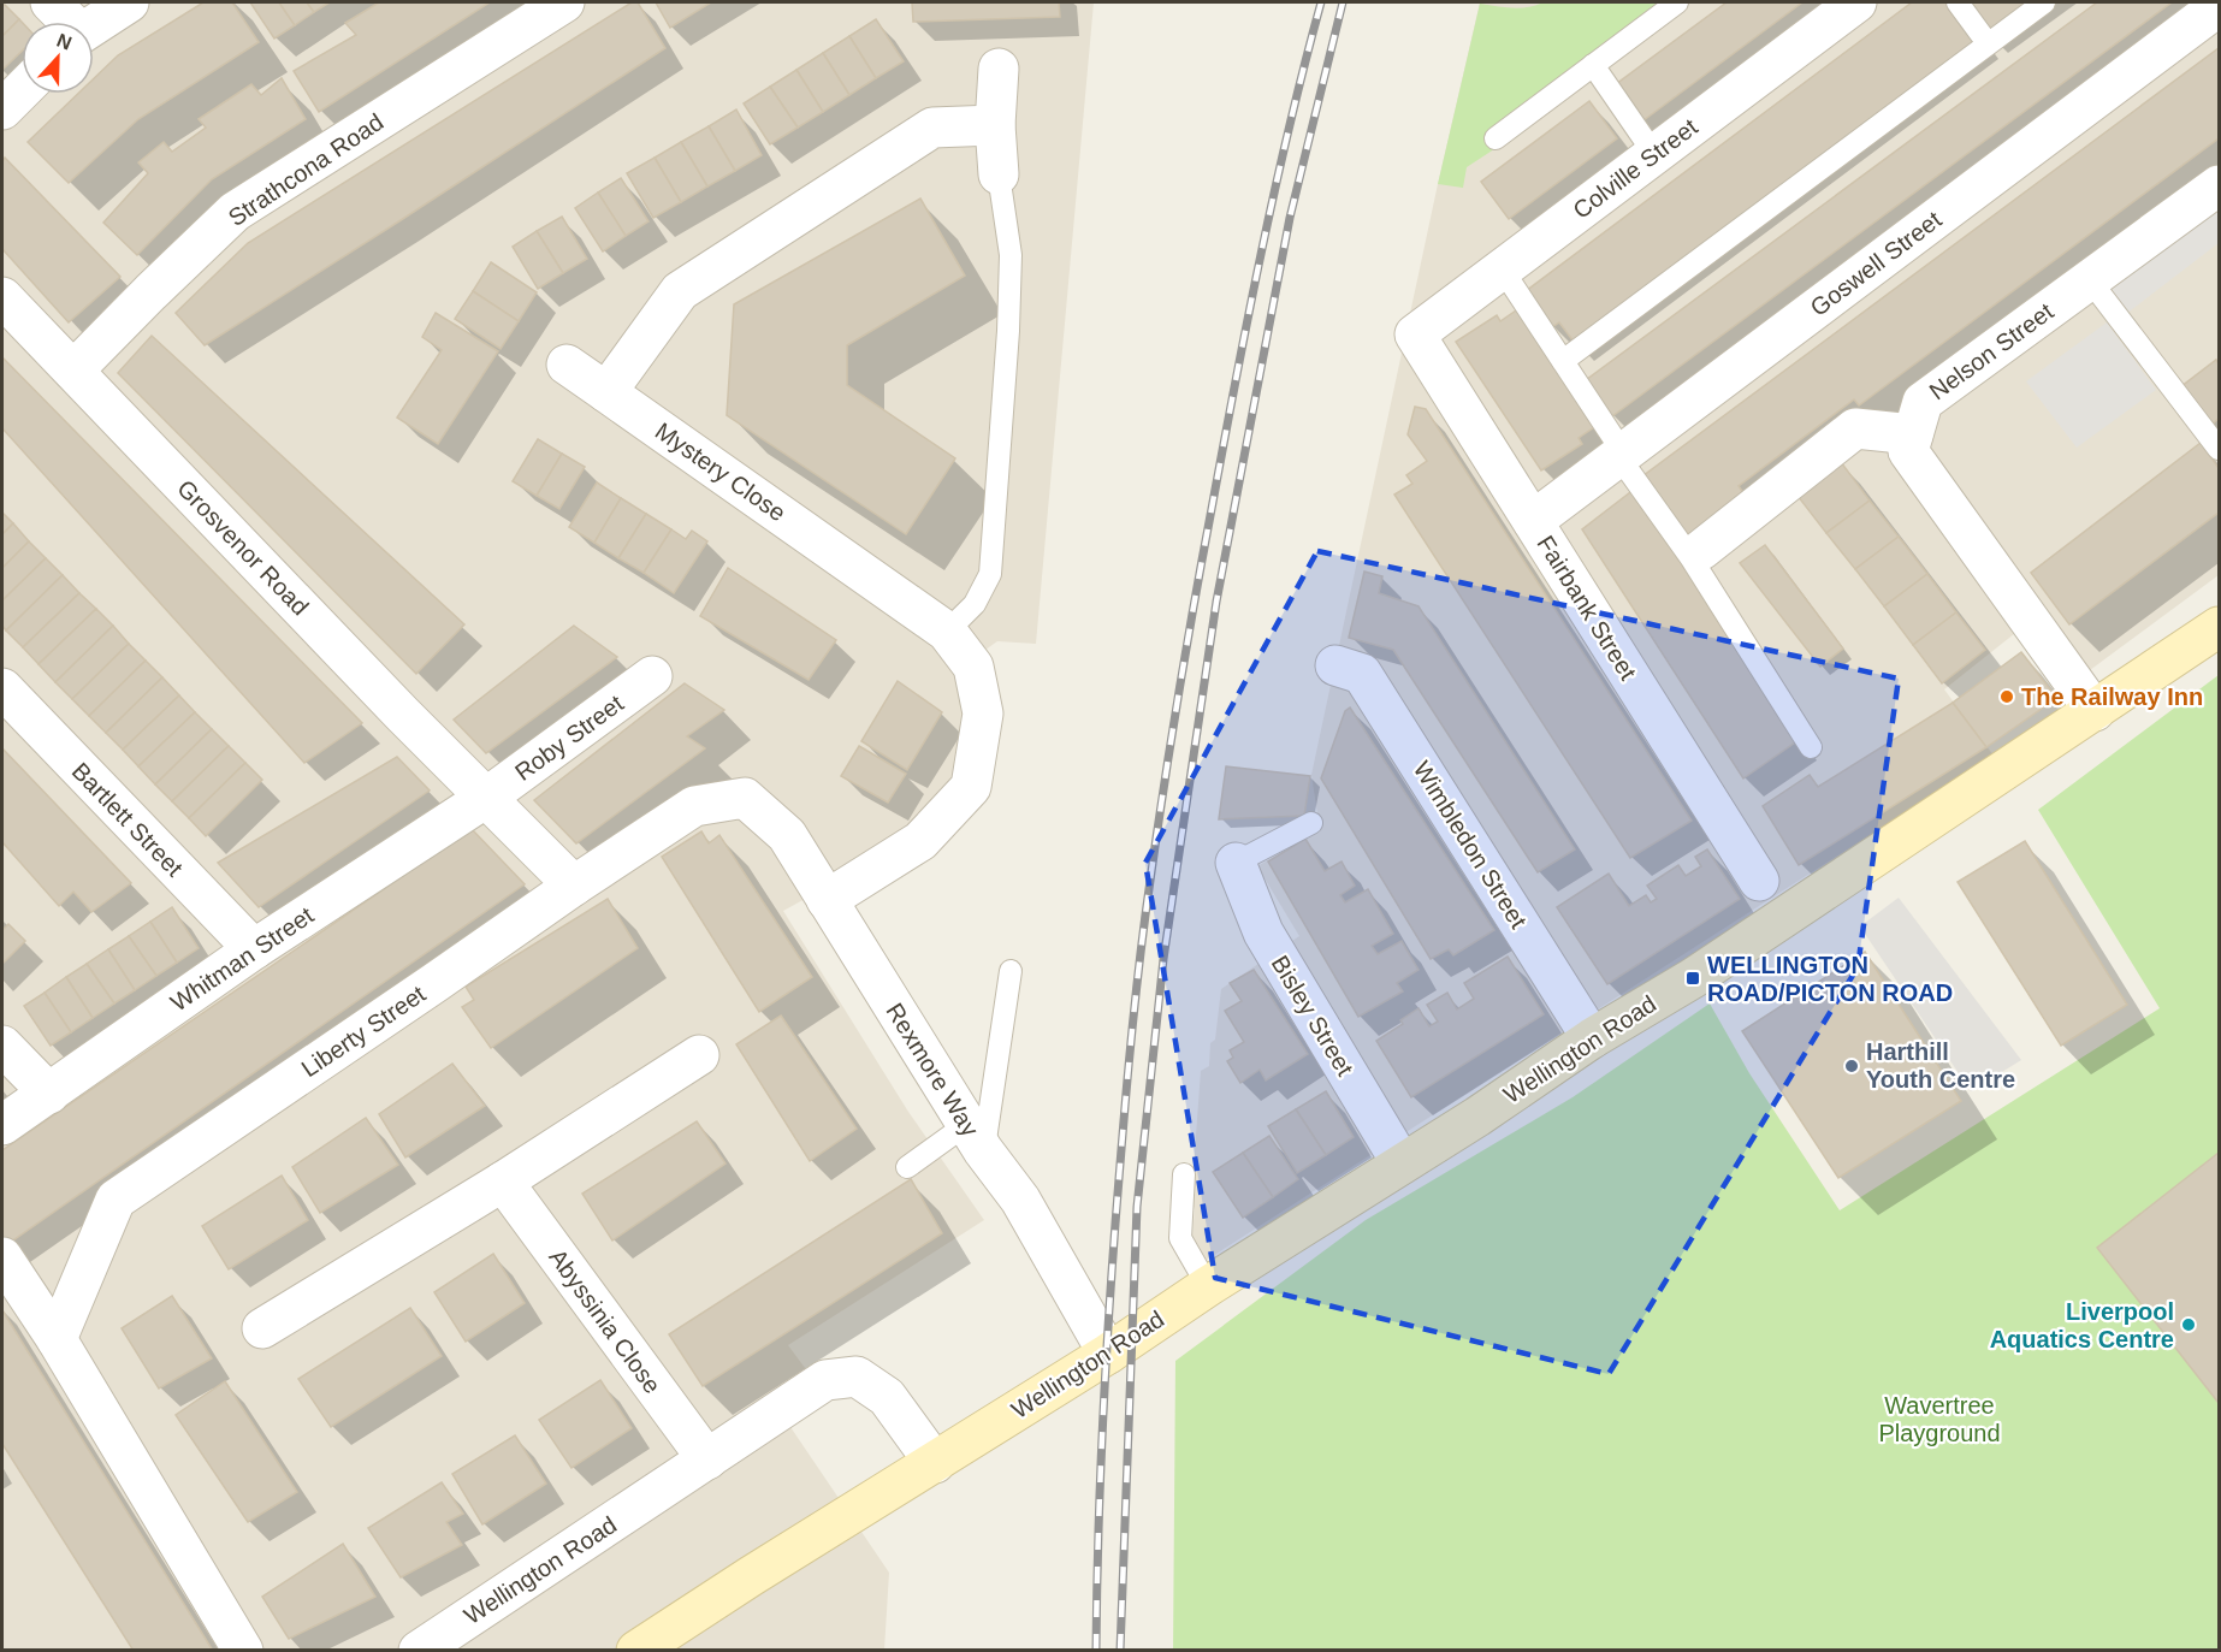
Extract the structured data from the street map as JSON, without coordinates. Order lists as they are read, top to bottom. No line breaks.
{"streets":{"main road":["Wellington Road"],"street":["Colville Street","Strathcona Road","Goswell Street","Nelson Street","Mystery Close","Grosvenor Road","Fairbank Street","Roby Street","Bartlett Street","Wimbledon Street","Whitman Street","Bisley Street","Liberty Street","Rexmore Way","Abyssinia Close"]},"crossings":[["Colville Street","Fairbank Street"],["Strathcona Road","Grosvenor Road"],["Goswell Street","Fairbank Street"],["Nelson Street","Wellington Road"],["Mystery Close","Rexmore Way"],["Grosvenor Road","Roby Street"],["Grosvenor Road","Whitman Street"],["Grosvenor Road","Liberty Street"],["Roby Street","Whitman Street"],["Bartlett Street","Whitman Street"],["Wimbledon Street","Wellington Road"],["Bisley Street","Wellington Road"],["Liberty Street","Rexmore Way"],["Wellington Road","Rexmore Way"],["Wellington Road","Abyssinia Close"]],"parks":["Wavertree Playground"],"places":{"other":["The Railway Inn","Harthill Youth Centre","Liverpool Aquatics Centre"],"transit":["WELLINGTON ROAD/PICTON ROAD"]},"north":"top"}
